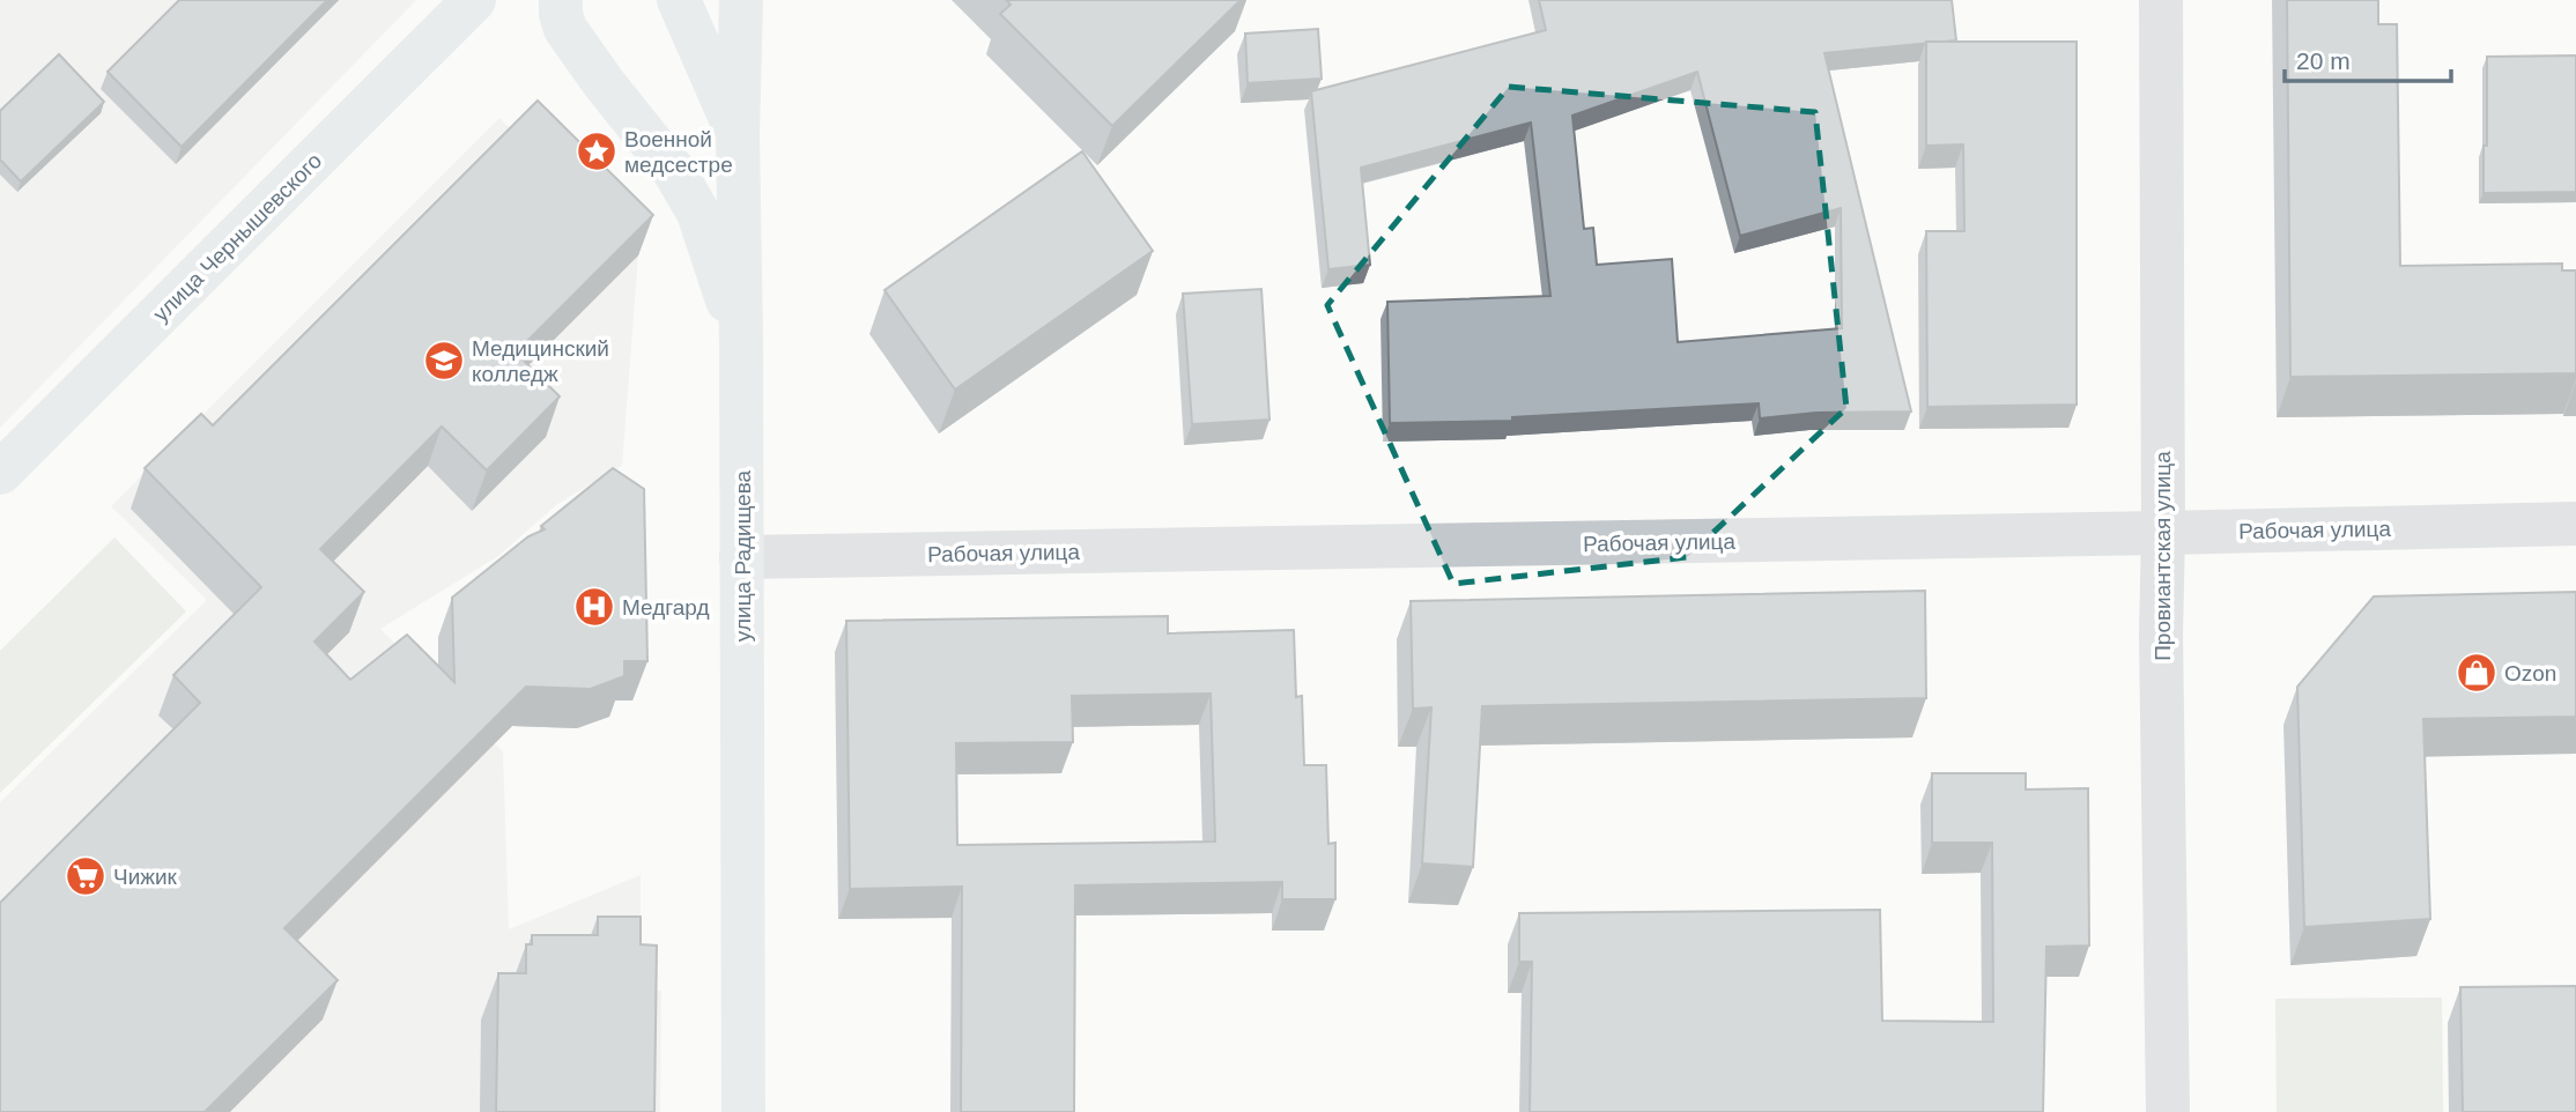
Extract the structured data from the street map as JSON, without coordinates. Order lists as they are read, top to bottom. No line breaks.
{"streets":{"main road":["улица Чернышевского","улица Радищева"],"street":["Рабочая улица","Провиантская улица"]},"crossings":[["Рабочая улица","улица Радищева"],["Рабочая улица","Провиантская улица"]],"places":{"place":["Военной медсестре"],"school or university":["Медицинский колледж"],"hospital":["Медгард"],"shop":["Ozon"],"supermarket":["Чижик"]},"scale_bar":"20 m"}
